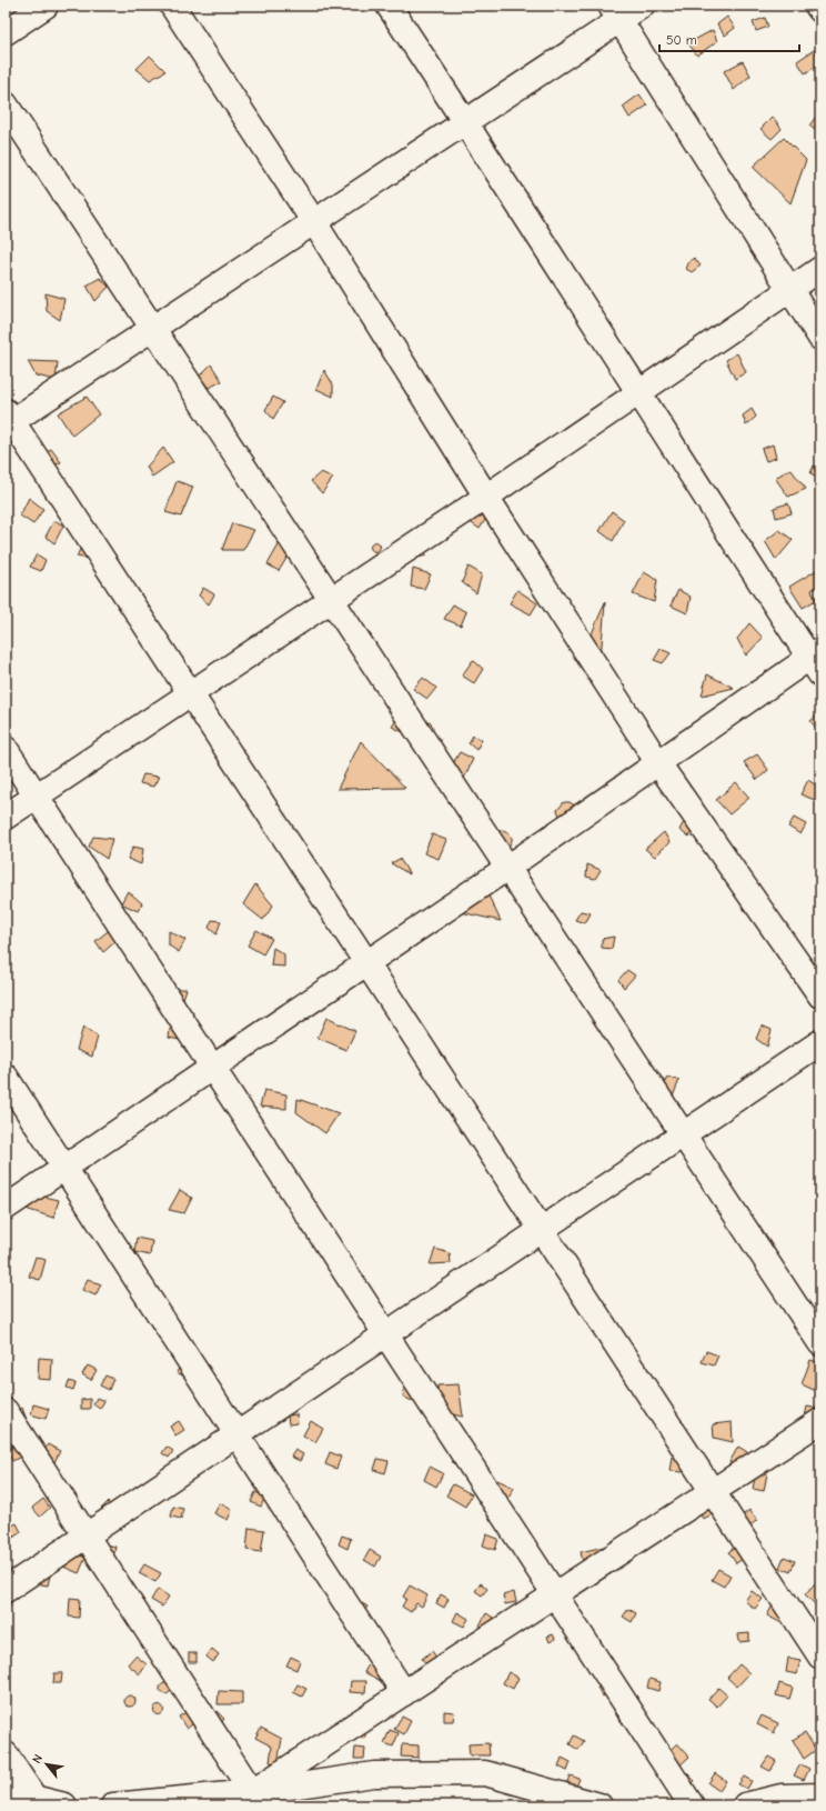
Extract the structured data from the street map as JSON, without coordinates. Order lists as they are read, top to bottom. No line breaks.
{"scale_bar":"50 m","north":"top left"}
